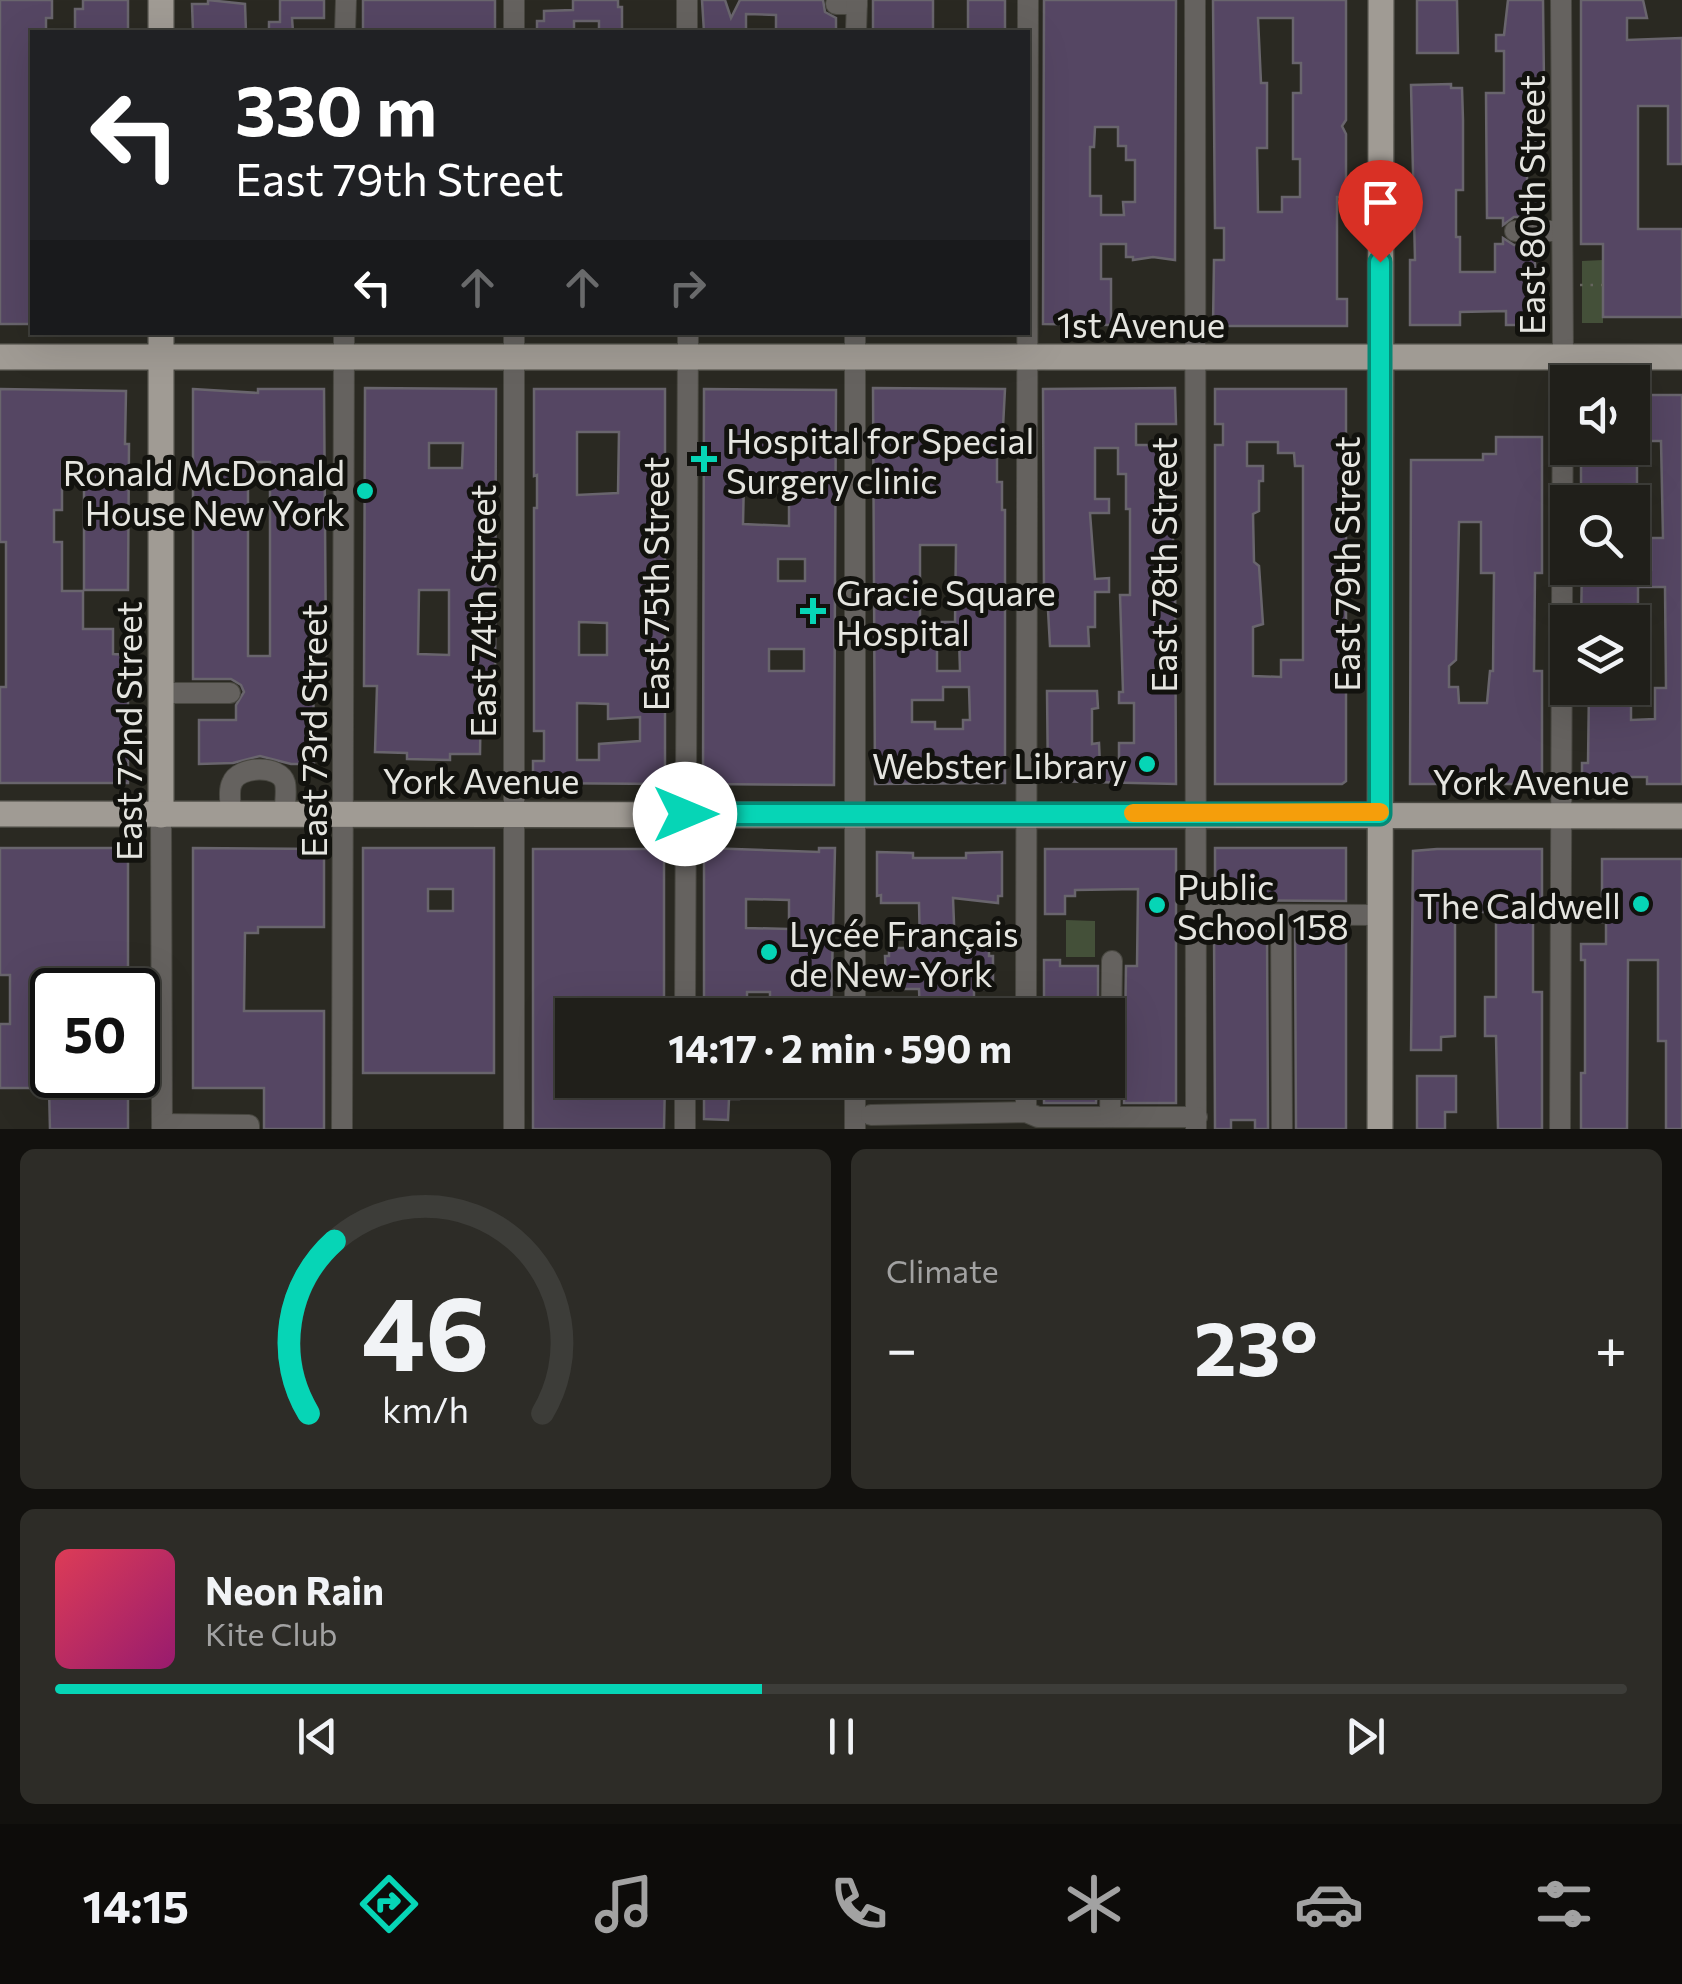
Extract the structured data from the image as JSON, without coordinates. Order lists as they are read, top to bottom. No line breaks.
{"streets":{"main road":["1st Avenue","East 79th Street","East 72nd Street","York Avenue"],"street":["East 80th Street","East 78th Street","East 75th Street","East 74th Street","East 73rd Street"]},"crossings":[["East 80th Street","1st Avenue"],["East 80th Street","York Avenue"],["1st Avenue","East 79th Street"],["1st Avenue","East 78th Street"],["1st Avenue","East 75th Street"],["1st Avenue","East 74th Street"],["1st Avenue","East 72nd Street"],["1st Avenue","East 73rd Street"],["East 79th Street","York Avenue"],["East 78th Street","York Avenue"],["East 75th Street","York Avenue"],["East 74th Street","York Avenue"],["East 72nd Street","York Avenue"],["East 73rd Street","York Avenue"]],"places":{"health":["Hospital for Special Surgery clinic","Gracie Square Hospital"],"other":["Ronald McDonald House New York","Webster Library","The Caldwell","Public School 158","Lycée Français de New-York"]},"page":{"turn":["330 m","East 79th Street"],"limit":"50","trip":"14:17 · 2 min · 590 m","tile":"Climate","heat":["−","23°","+"],"song":["Neon Rain","Kite Club"],"tabs":"14:15","gauge":["46","km/h"]}}
